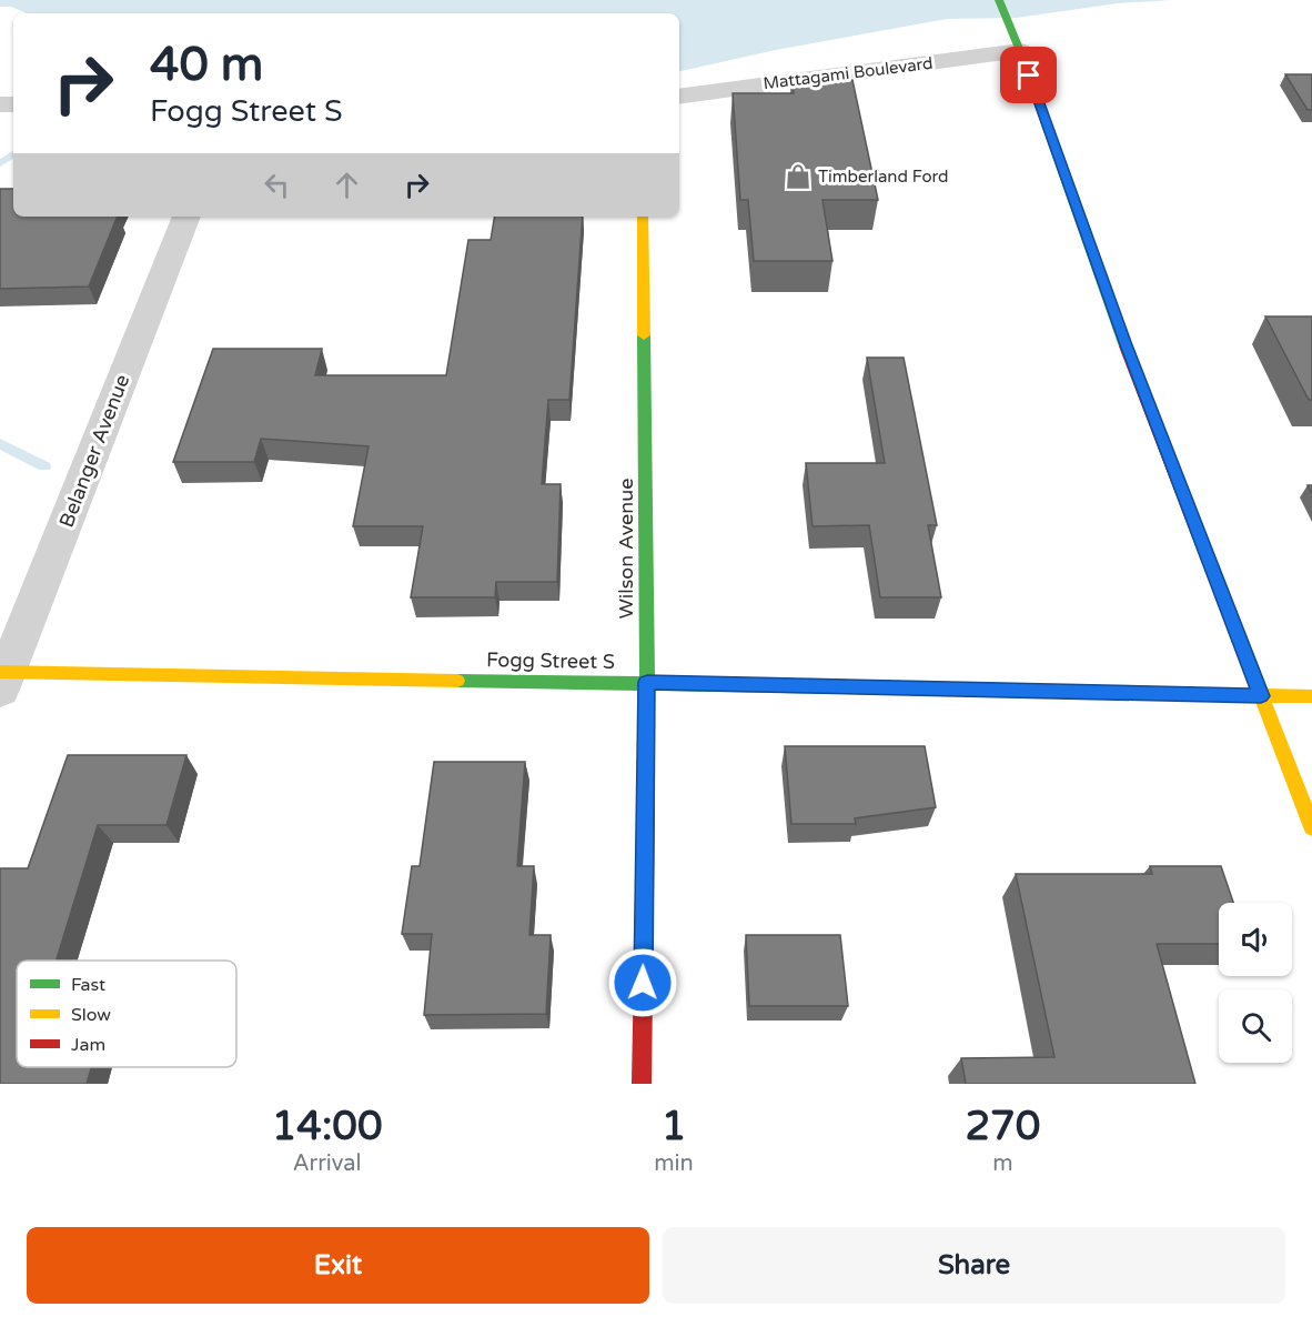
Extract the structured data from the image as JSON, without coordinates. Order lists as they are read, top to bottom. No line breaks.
{"streets":{"street":["Mattagami Boulevard","Belanger Avenue","Wilson Avenue","Fogg Street S"]},"crossings":[["Belanger Avenue","Fogg Street S"],["Wilson Avenue","Fogg Street S"]],"places":{"shop":["Timberland Ford"]},"legend":["Fast","Slow","Jam"],"page":{"turn":["40 m","Fogg Street S"],"eta":["14:00","Arrival","1","min","270","m"],"buttons":["Exit","Share"]}}
